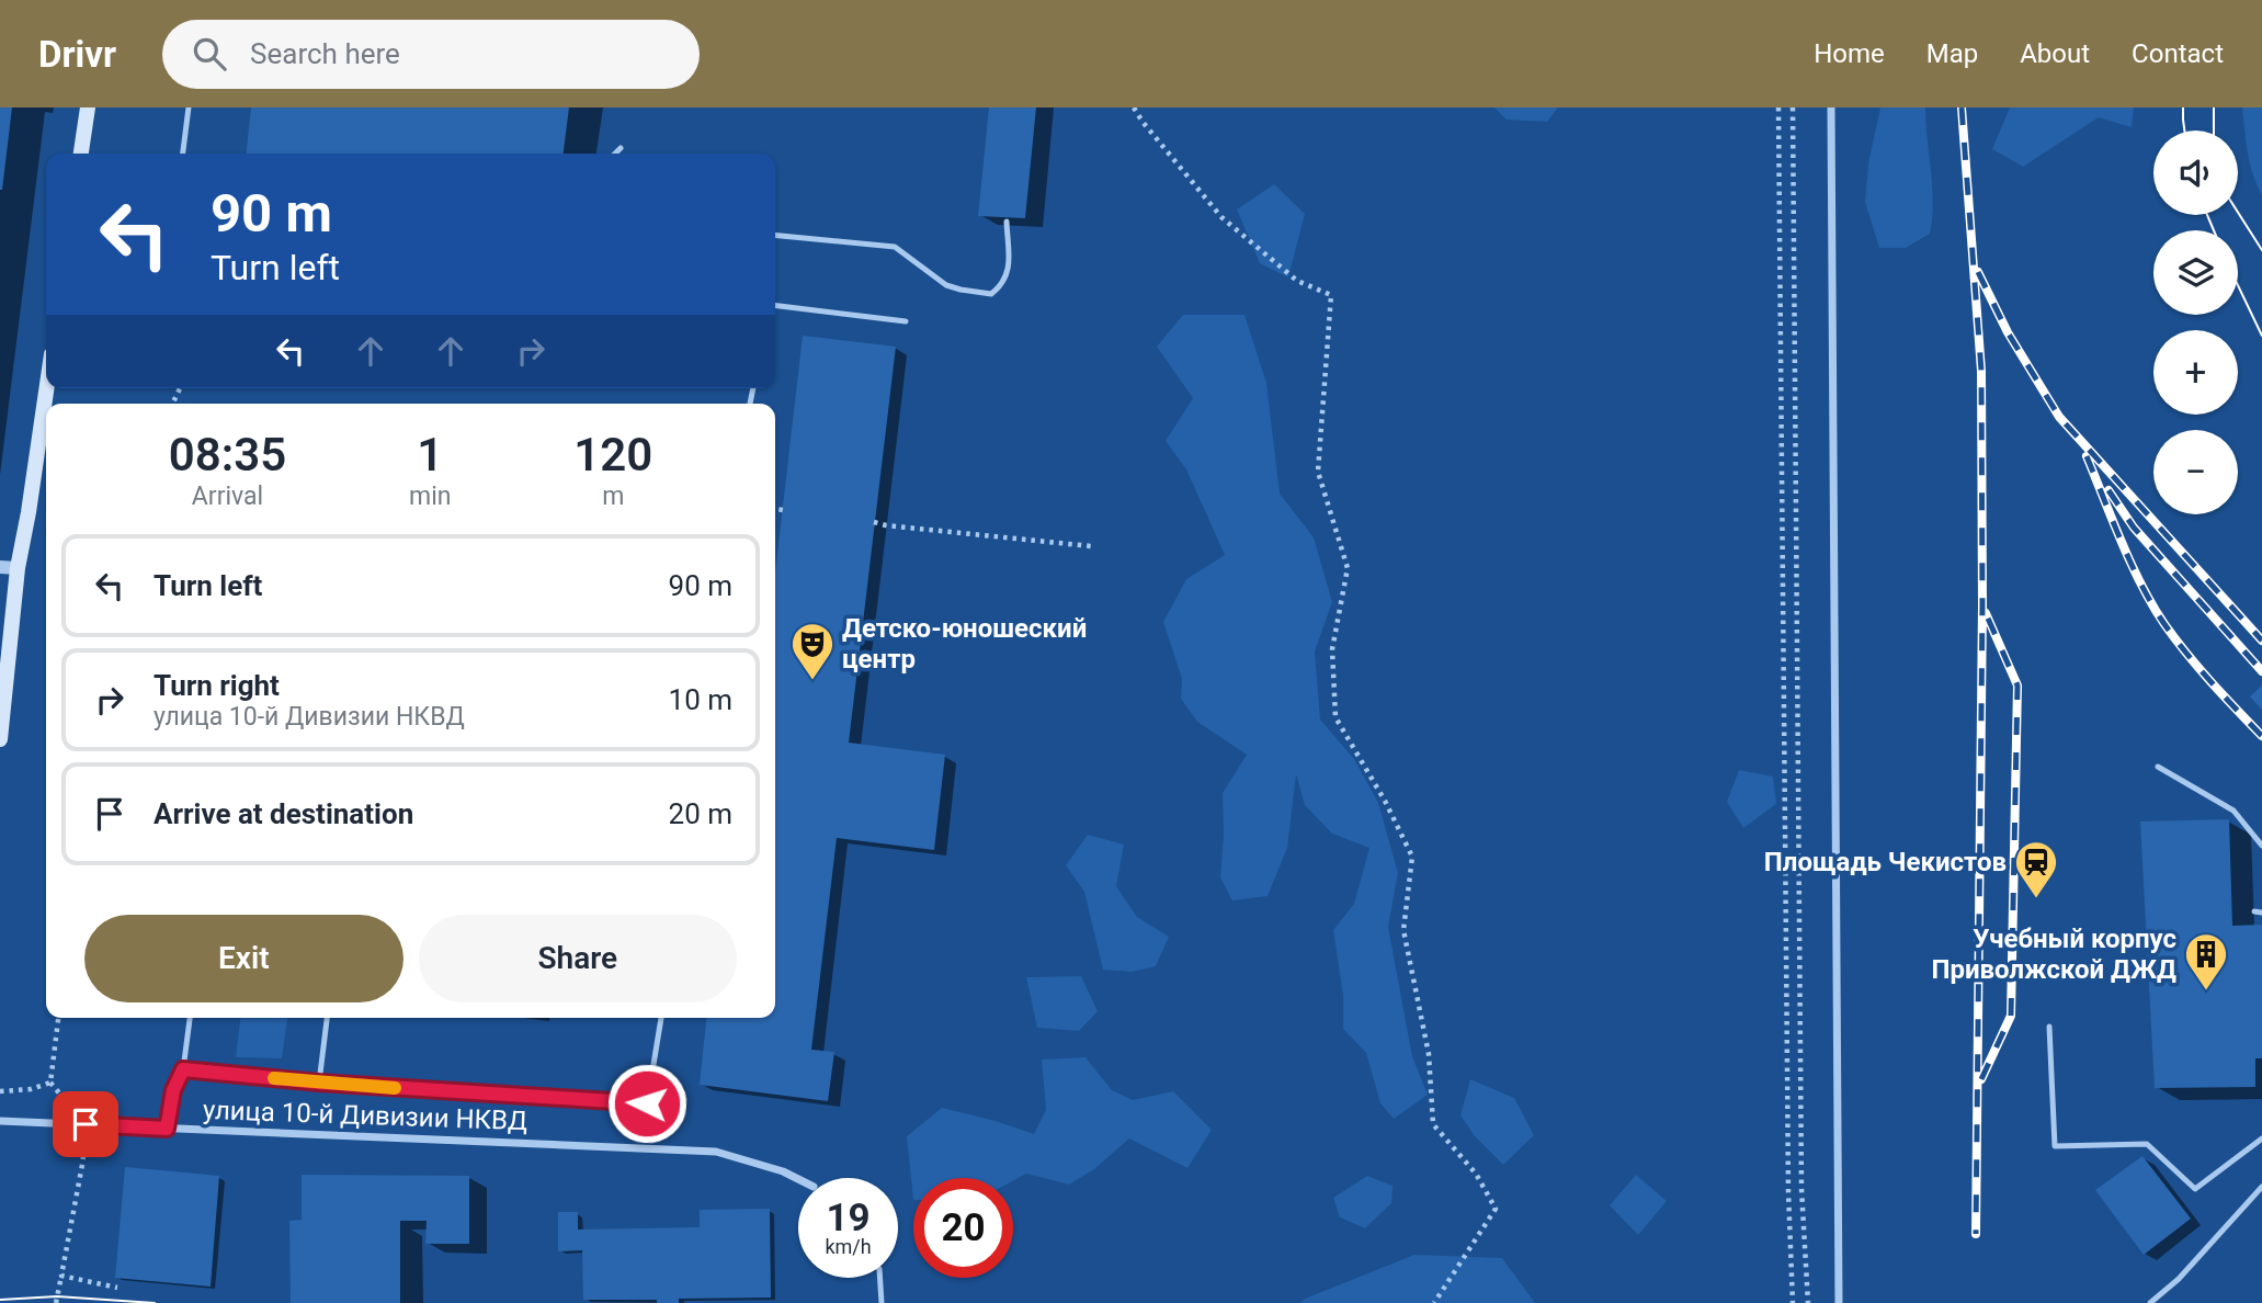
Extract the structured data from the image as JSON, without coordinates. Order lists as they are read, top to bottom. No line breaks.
{"streets":{"street":["улица 10-й Дивизии НКВД"]},"places":{"theatre":["Детско-юношеский центр"],"station":["Площадь Чекистов"],"building":["Учебный корпус Приволжской ДЖД"]},"page":{"header":"Drivr","search":"Search here","nav":["Home","Map","About","Contact"],"map_buttons":["+","−"],"turn":["90 m","Turn left"],"eta":["08:35","Arrival","1","min","120","m"],"list":[{"name":"Turn left","value":"90 m"},{"name":"Turn right","note":"улица 10-й Дивизии НКВД","value":"10 m"},{"name":"Arrive at destination","value":"20 m"}],"buttons":["Exit","Share"],"speed":"19 km/h","limit":"20"}}
